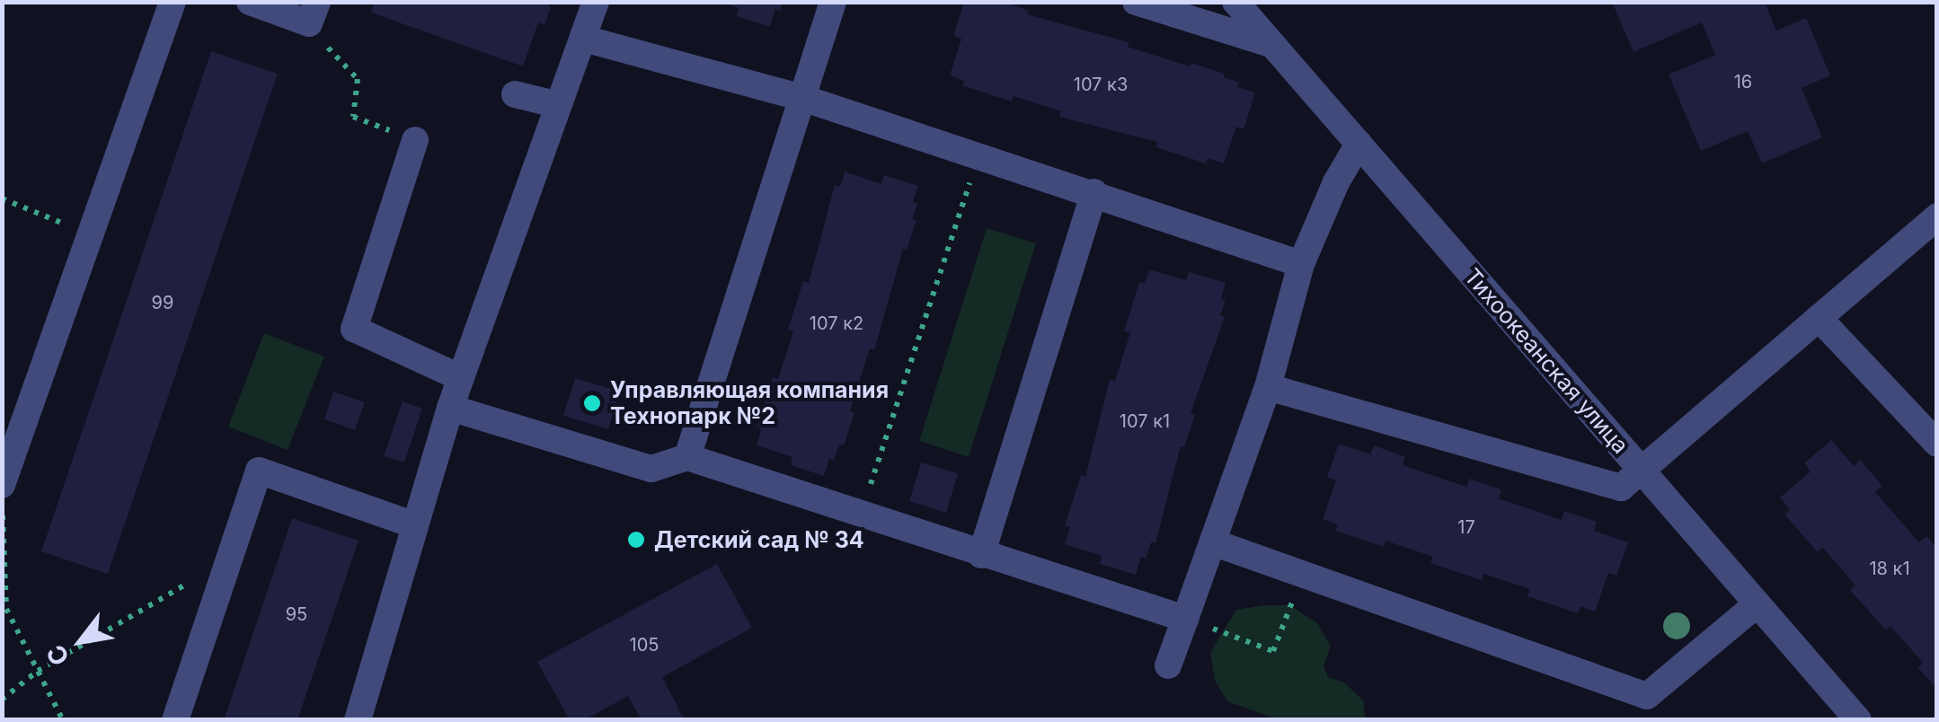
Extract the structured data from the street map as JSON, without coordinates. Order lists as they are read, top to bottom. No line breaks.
{"streets":{"street":["Тихоокеанская улица"]},"places":["Управляющая компания Технопарк №2","Детский сад № 34"],"house_numbers":["16","107 к3","99","107 к2","107 к1","17","18 к1","95","105"],"north":"bottom left"}
